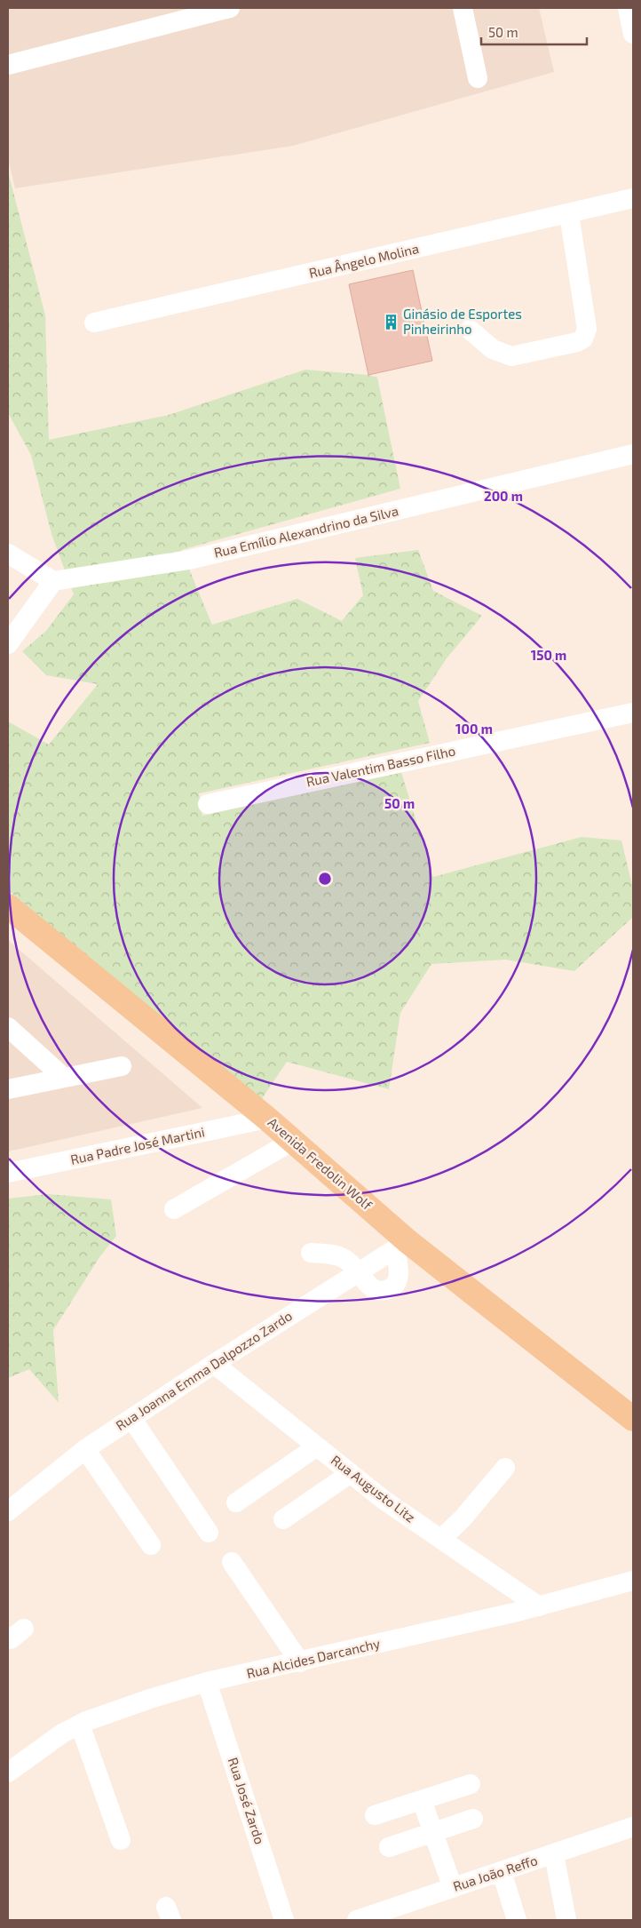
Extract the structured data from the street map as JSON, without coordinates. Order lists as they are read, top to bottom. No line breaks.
{"streets":{"main road":["Avenida Fredolin Wolf"],"street":["Rua Ângelo Molina","Rua Emílio Alexandrino da Silva","Rua Valentim Basso Filho","Rua Padre José Martini","Rua Joanna Emma Dalpozzo Zardo","Rua Augusto Litz","Rua Alcides Darcanchy","Rua José Zardo","Rua João Reffo"]},"crossings":[["Rua Padre José Martini","Avenida Fredolin Wolf"],["Avenida Fredolin Wolf","Rua Joanna Emma Dalpozzo Zardo"],["Rua Joanna Emma Dalpozzo Zardo","Rua Augusto Litz"],["Rua Augusto Litz","Rua Alcides Darcanchy"],["Rua Alcides Darcanchy","Rua José Zardo"]],"places":{"building":["Ginásio de Esportes Pinheirinho"]},"scale_bar":"50 m","rings":["200 m","150 m","100 m","50 m"]}
